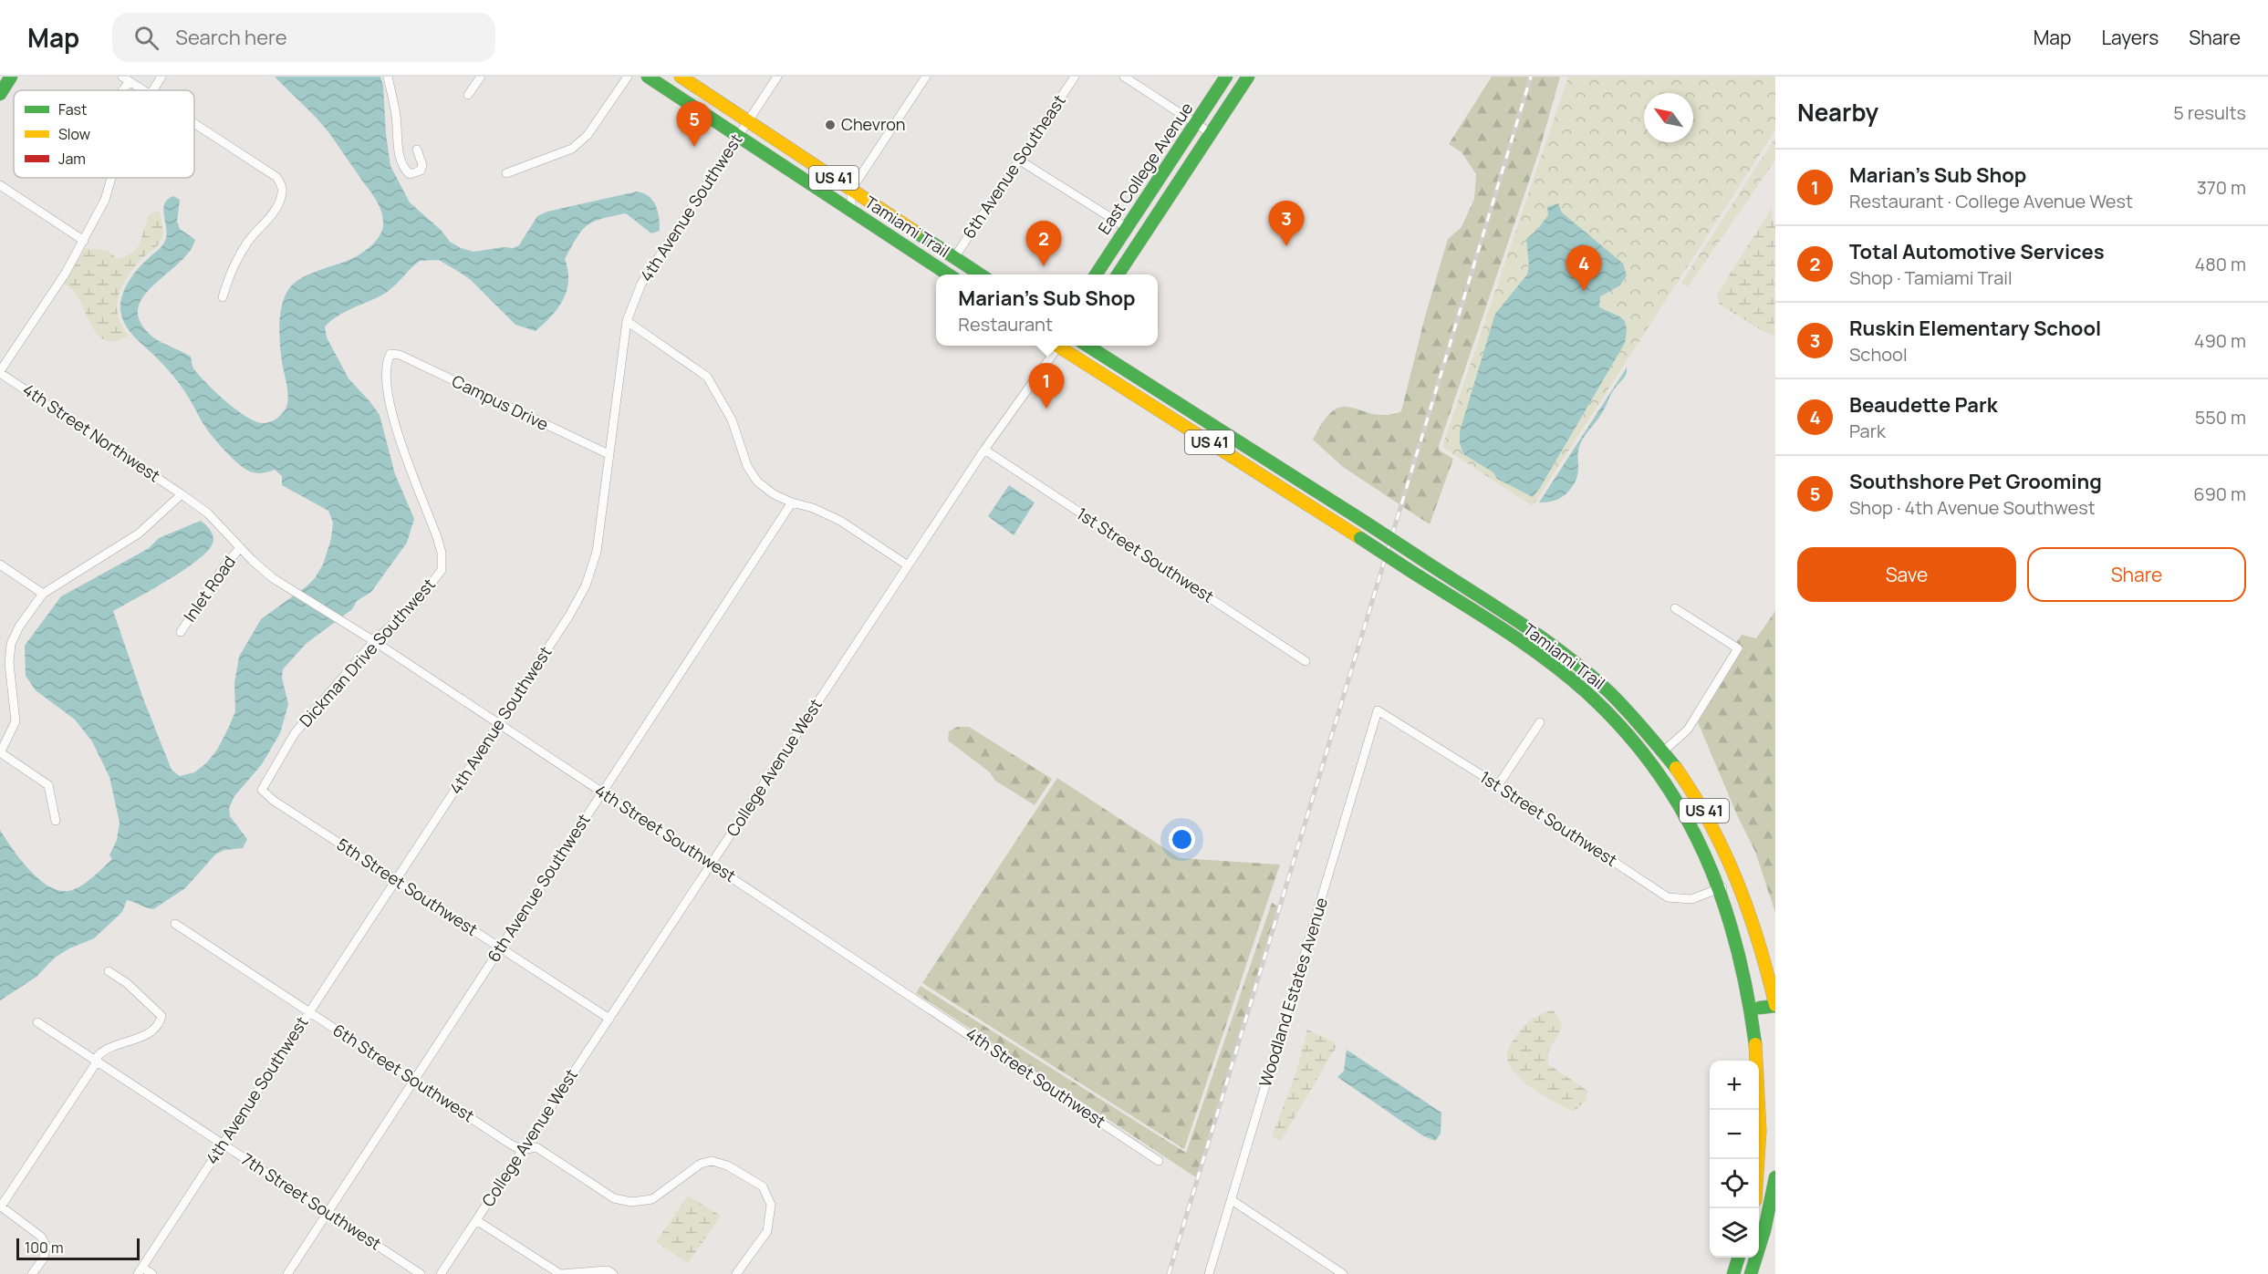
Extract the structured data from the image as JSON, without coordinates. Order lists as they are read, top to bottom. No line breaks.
{"streets":{"main road":["East College Avenue","US 41","Tamiami Trail"],"street":["6th Avenue Southeast","4th Avenue Southwest","Campus Drive","4th Street Northwest","1st Street Southwest","Inlet Road","Dickman Drive Southwest","College Avenue West","4th Street Southwest","5th Street Southwest","6th Avenue Southwest","Woodland Estates Avenue","6th Street Southwest","7th Street Southwest"]},"crossings":[["6th Avenue Southeast","Tamiami Trail"],["4th Avenue Southwest","Tamiami Trail"],["4th Avenue Southwest","Campus Drive"],["4th Avenue Southwest","4th Street Southwest"],["4th Avenue Southwest","5th Street Southwest"],["4th Avenue Southwest","6th Street Southwest"],["4th Avenue Southwest","7th Street Southwest"],["Tamiami Trail","1st Street Southwest"],["Campus Drive","Dickman Drive Southwest"],["4th Street Northwest","4th Street Southwest"],["1st Street Southwest","College Avenue West"],["1st Street Southwest","Woodland Estates Avenue"],["Inlet Road","4th Street Southwest"],["Dickman Drive Southwest","4th Street Southwest"],["Dickman Drive Southwest","5th Street Southwest"],["College Avenue West","4th Street Southwest"],["College Avenue West","5th Street Southwest"],["College Avenue West","6th Street Southwest"],["4th Street Southwest","6th Avenue Southwest"],["5th Street Southwest","6th Avenue Southwest"],["6th Avenue Southwest","6th Street Southwest"],["6th Avenue Southwest","7th Street Southwest"]],"places":["Chevron"],"legend":["Fast","Slow","Jam"],"scale_bar":"100 m","north":"top left","page":{"header":"Map","search":"Search here","nav":["Map","Layers","Share"],"heading":["Nearby","5 results"],"pins":["5","3","2","4","1"],"list":[{"mark":"1","name":"Marian's Sub Shop","note":"Restaurant · College Avenue West","value":"370 m"},{"mark":"2","name":"Total Automotive Services","note":"Shop · Tamiami Trail","value":"480 m"},{"mark":"3","name":"Ruskin Elementary School","note":"School","value":"490 m"},{"mark":"4","name":"Beaudette Park","note":"Park","value":"550 m"},{"mark":"5","name":"Southshore Pet Grooming","note":"Shop · 4th Avenue Southwest","value":"690 m"}],"popup":["Marian's Sub Shop","Restaurant"],"buttons":["Save","Share"],"map_buttons":["+","−"],"scale":"100 m"}}
